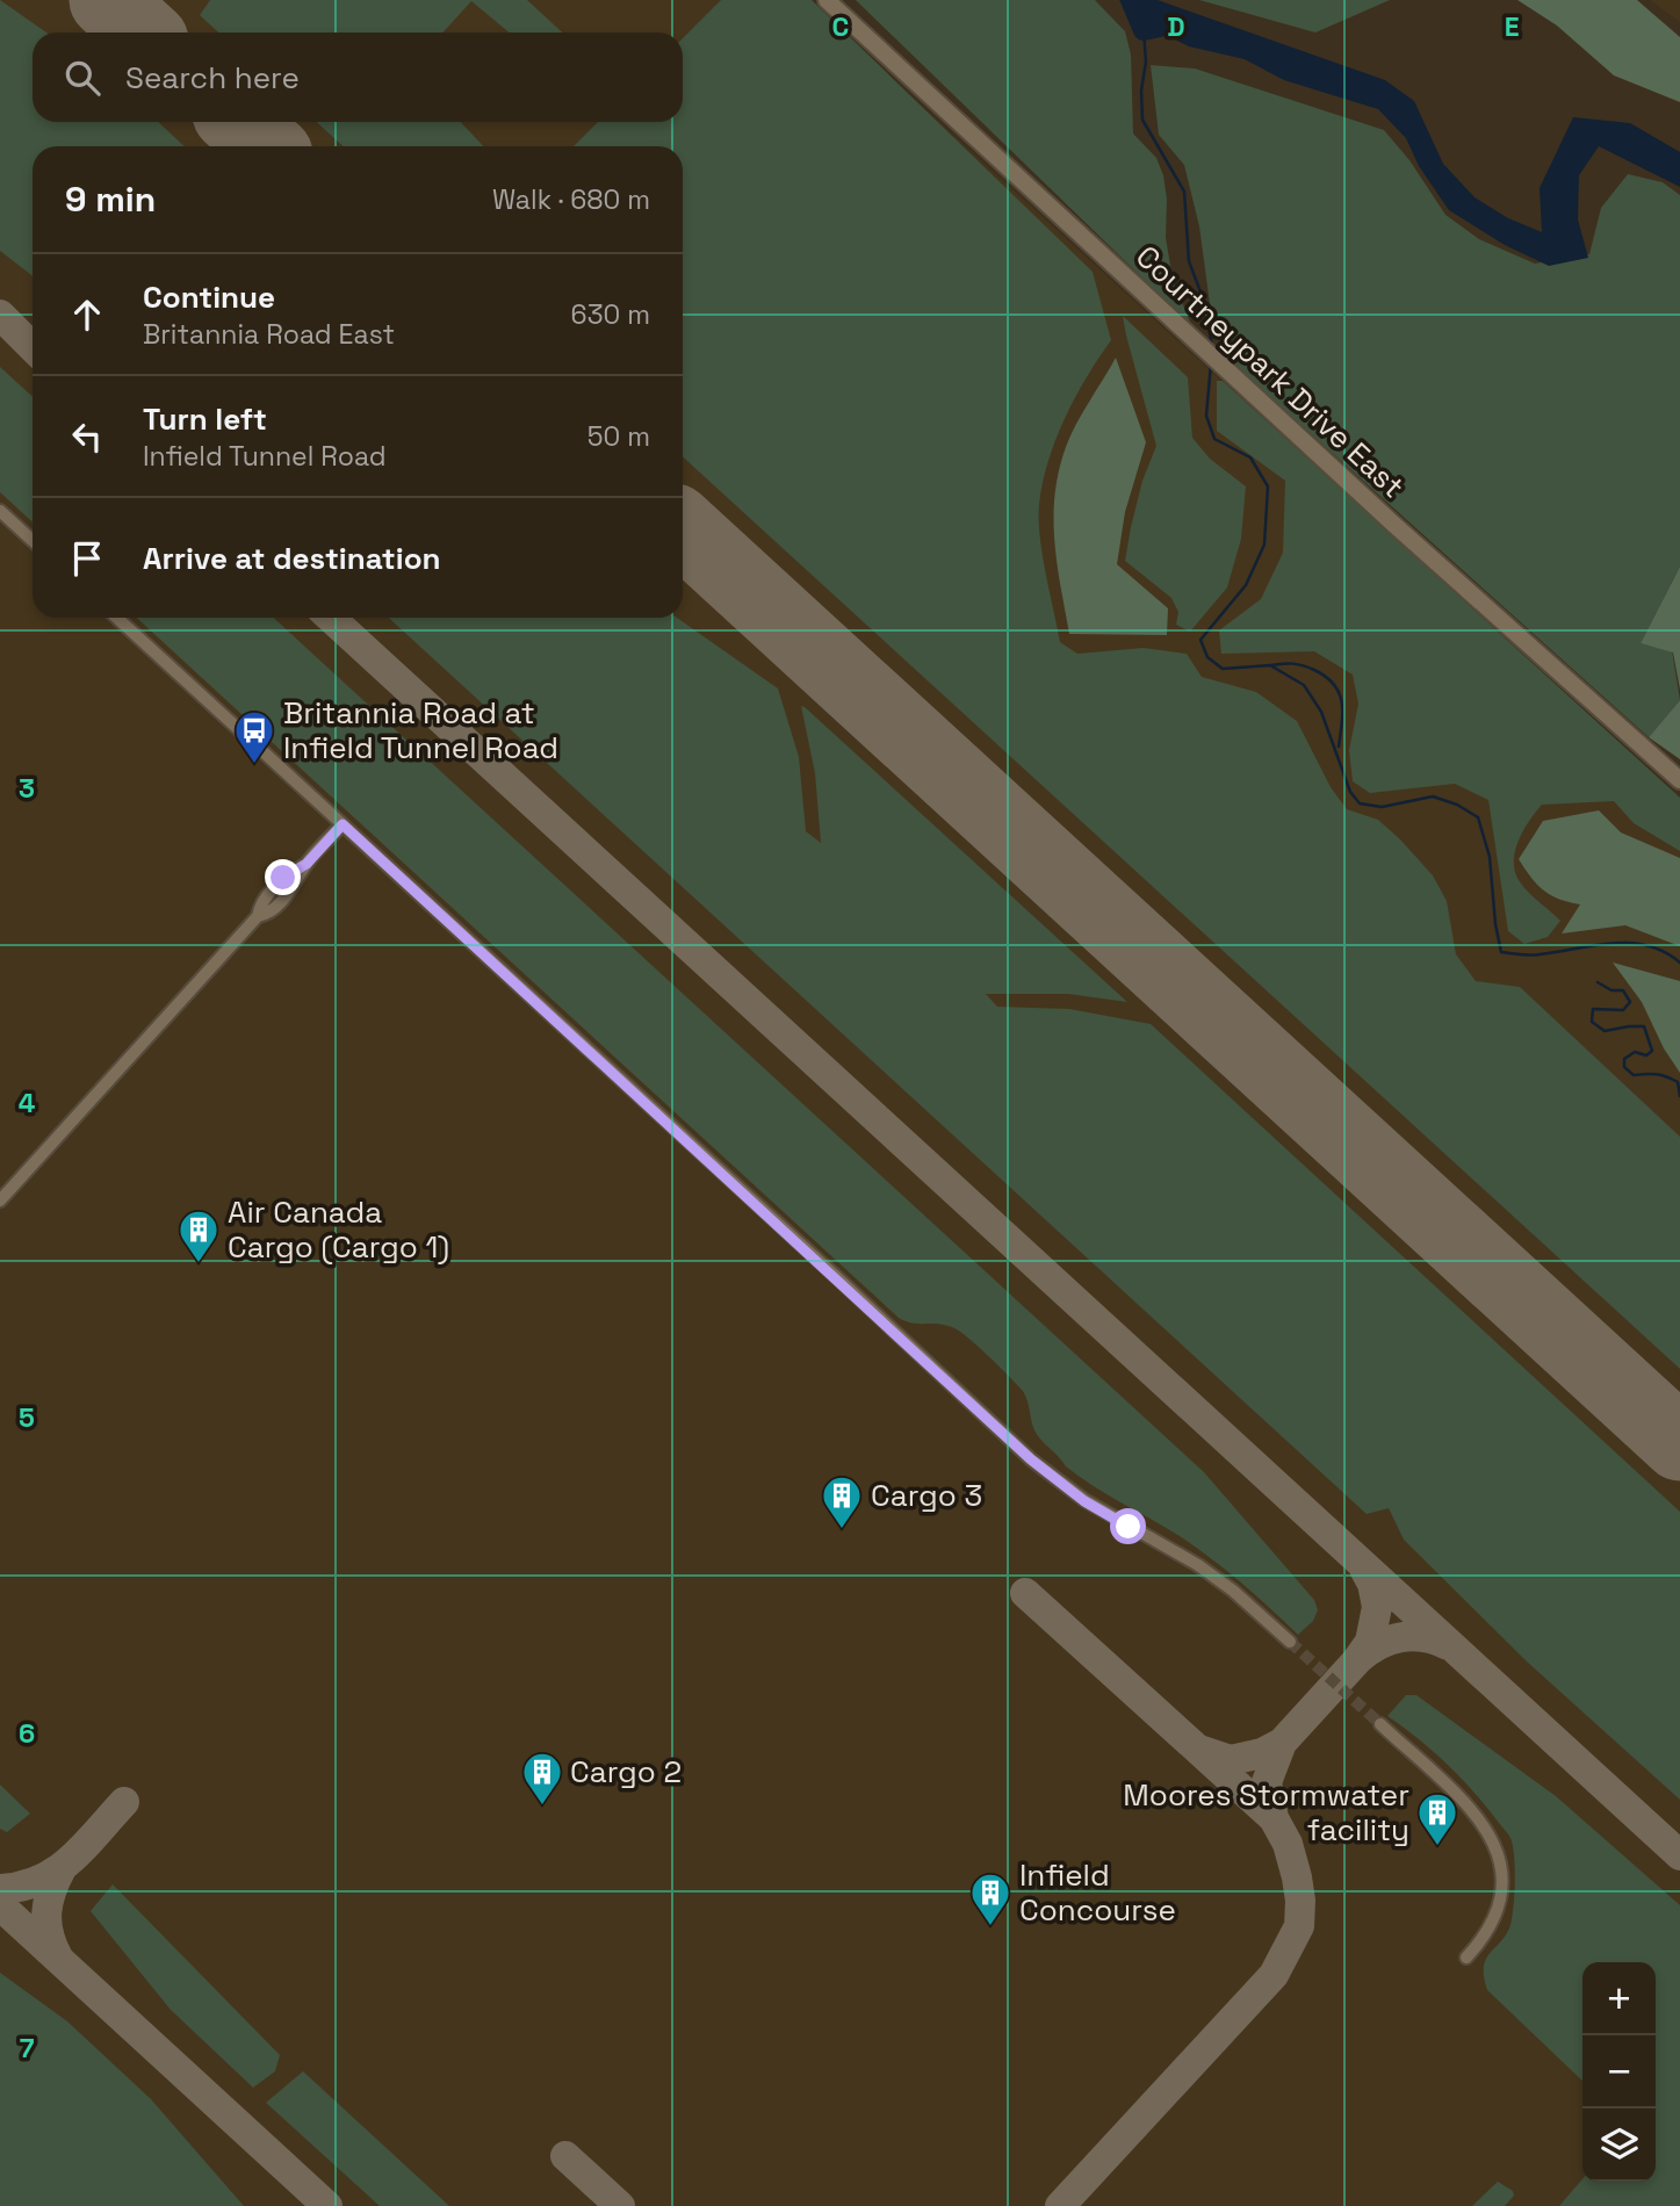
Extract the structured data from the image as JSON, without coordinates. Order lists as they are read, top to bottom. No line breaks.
{"streets":{"street":["Courtneypark Drive East"]},"places":{"bus stop":["Britannia Road at Infield Tunnel Road"],"building":["Air Canada Cargo (Cargo 1)","Cargo 3","Cargo 2","Moores Stormwater facility","Infield Concourse"]},"page":{"search":"Search here","heading":["9 min","Walk · 680 m"],"list":[["Continue","Britannia Road East","630 m"],["Turn left","Infield Tunnel Road","50 m"],"Arrive at destination"],"map_buttons":["+","−"]},"grid":{"columns":["C","D","E"],"rows":["3","4","5","6","7"]}}
